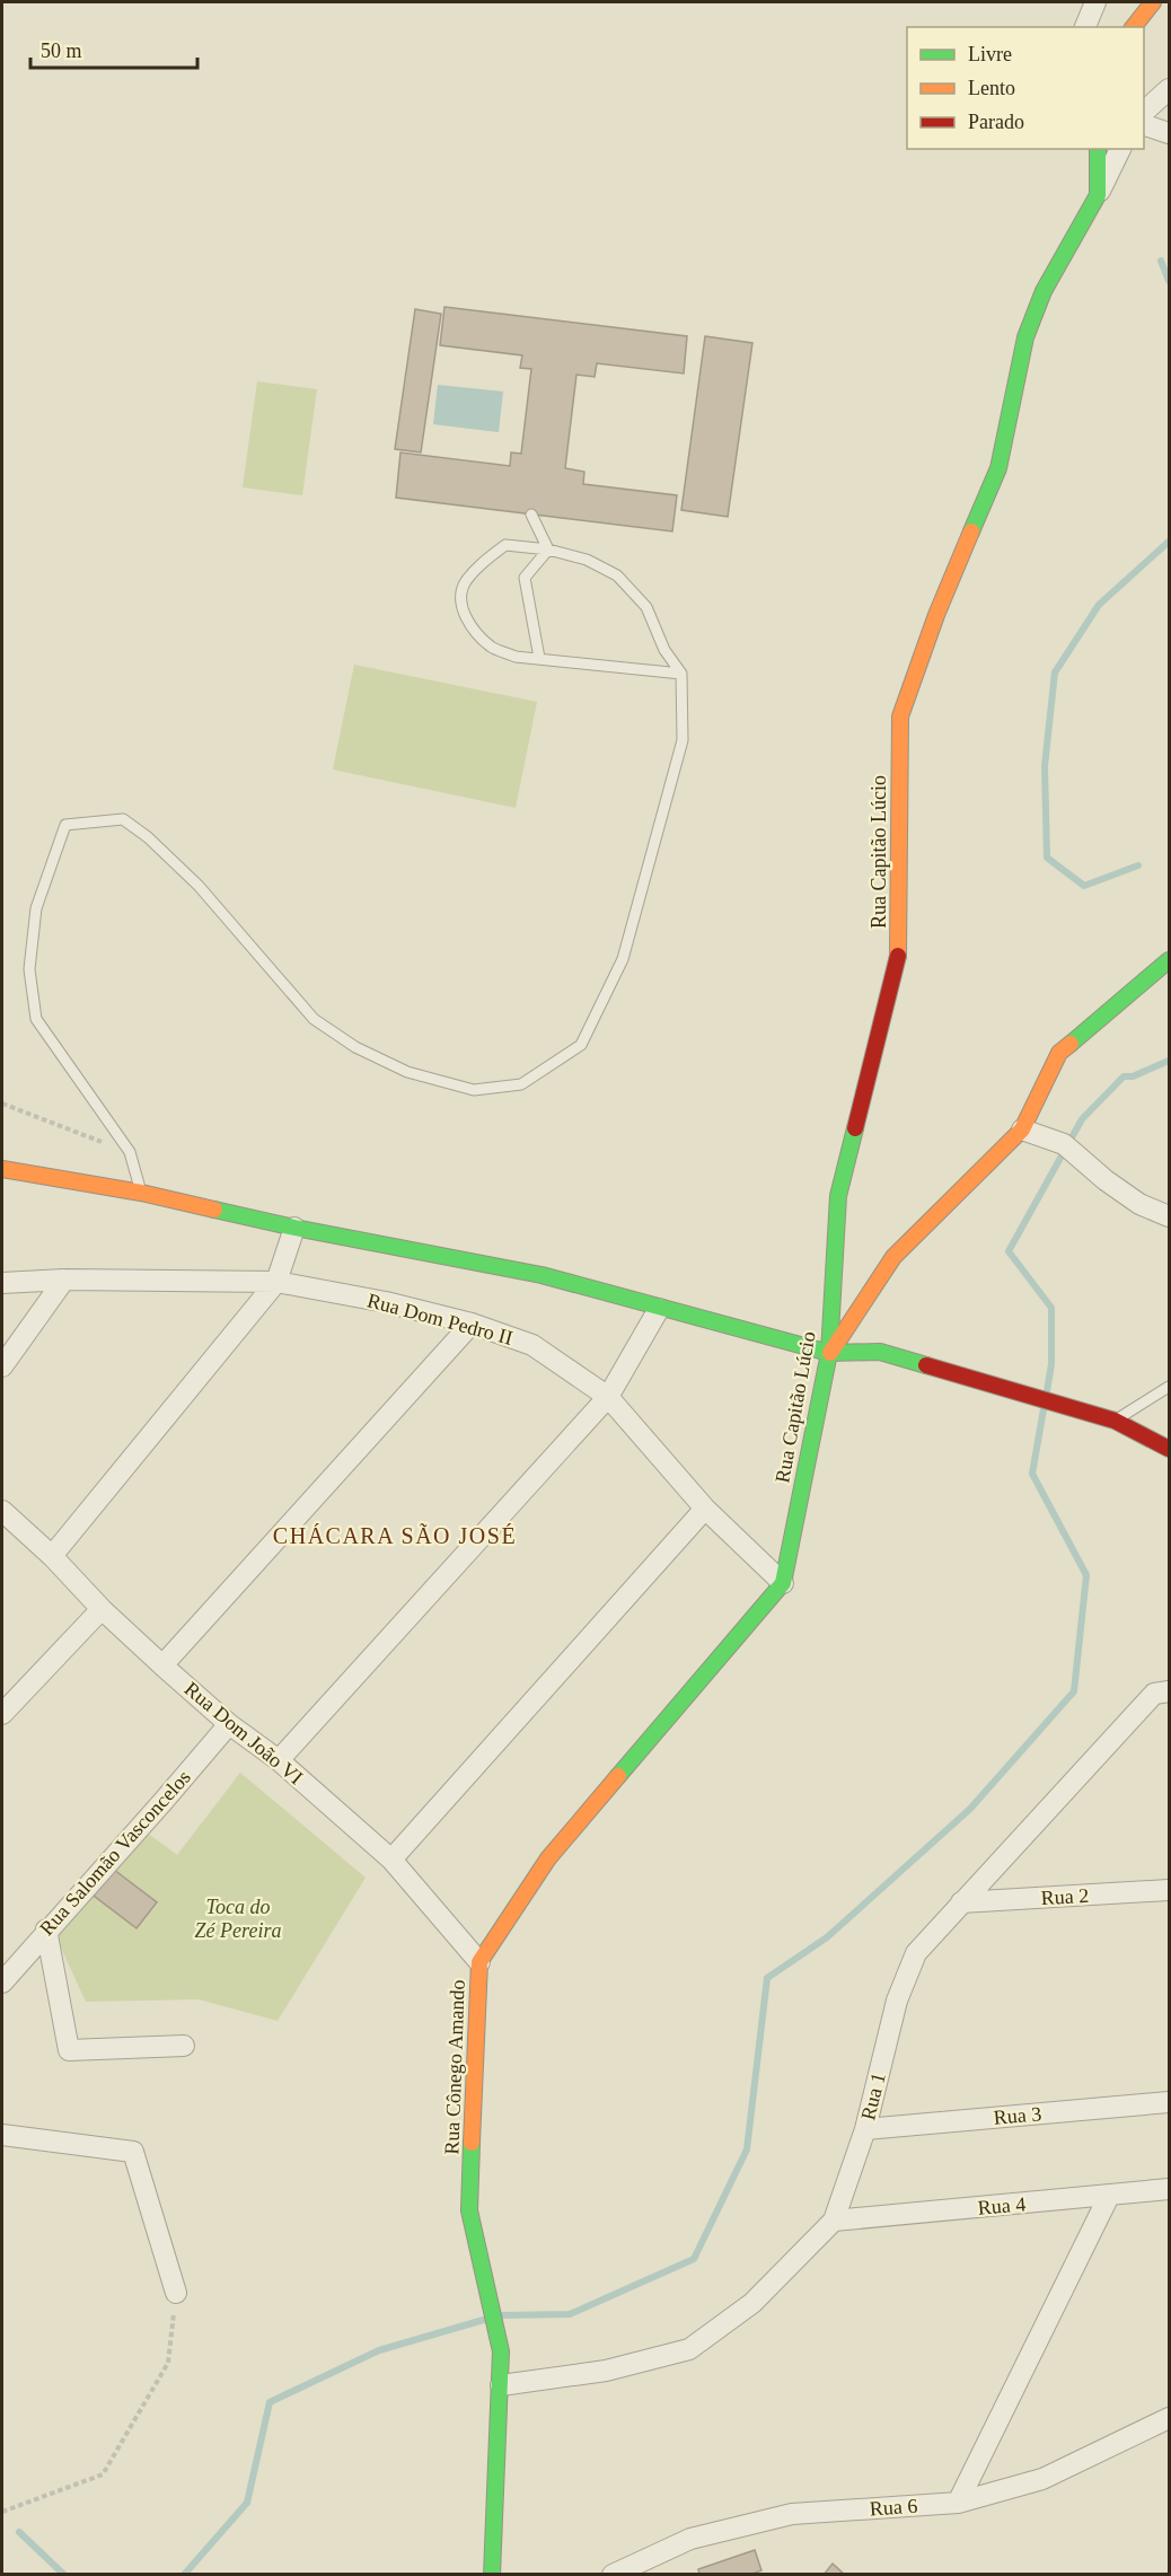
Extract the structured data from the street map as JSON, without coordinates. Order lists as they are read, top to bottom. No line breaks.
{"streets":{"street":["Rua Capitão Lúcio","Rua Dom Pedro II","Rua Dom João VI","Rua Salomão Vasconcelos","Rua 2","Rua Cônego Amando","Rua 1","Rua 3","Rua 4","Rua 6"]},"crossings":[["Rua Capitão Lúcio","Rua Dom Pedro II"],["Rua Capitão Lúcio","Rua Cônego Amando"],["Rua Dom Pedro II","Rua Cônego Amando"],["Rua Dom João VI","Rua Salomão Vasconcelos"],["Rua Dom João VI","Rua Cônego Amando"],["Rua 2","Rua 1"],["Rua Cônego Amando","Rua 1"],["Rua 1","Rua 3"],["Rua 1","Rua 4"]],"districts":["CHÁCARA SÃO JOSÉ"],"parks":["Toca do Zé Pereira"],"legend":["Livre","Lento","Parado"],"scale_bar":"50 m"}
